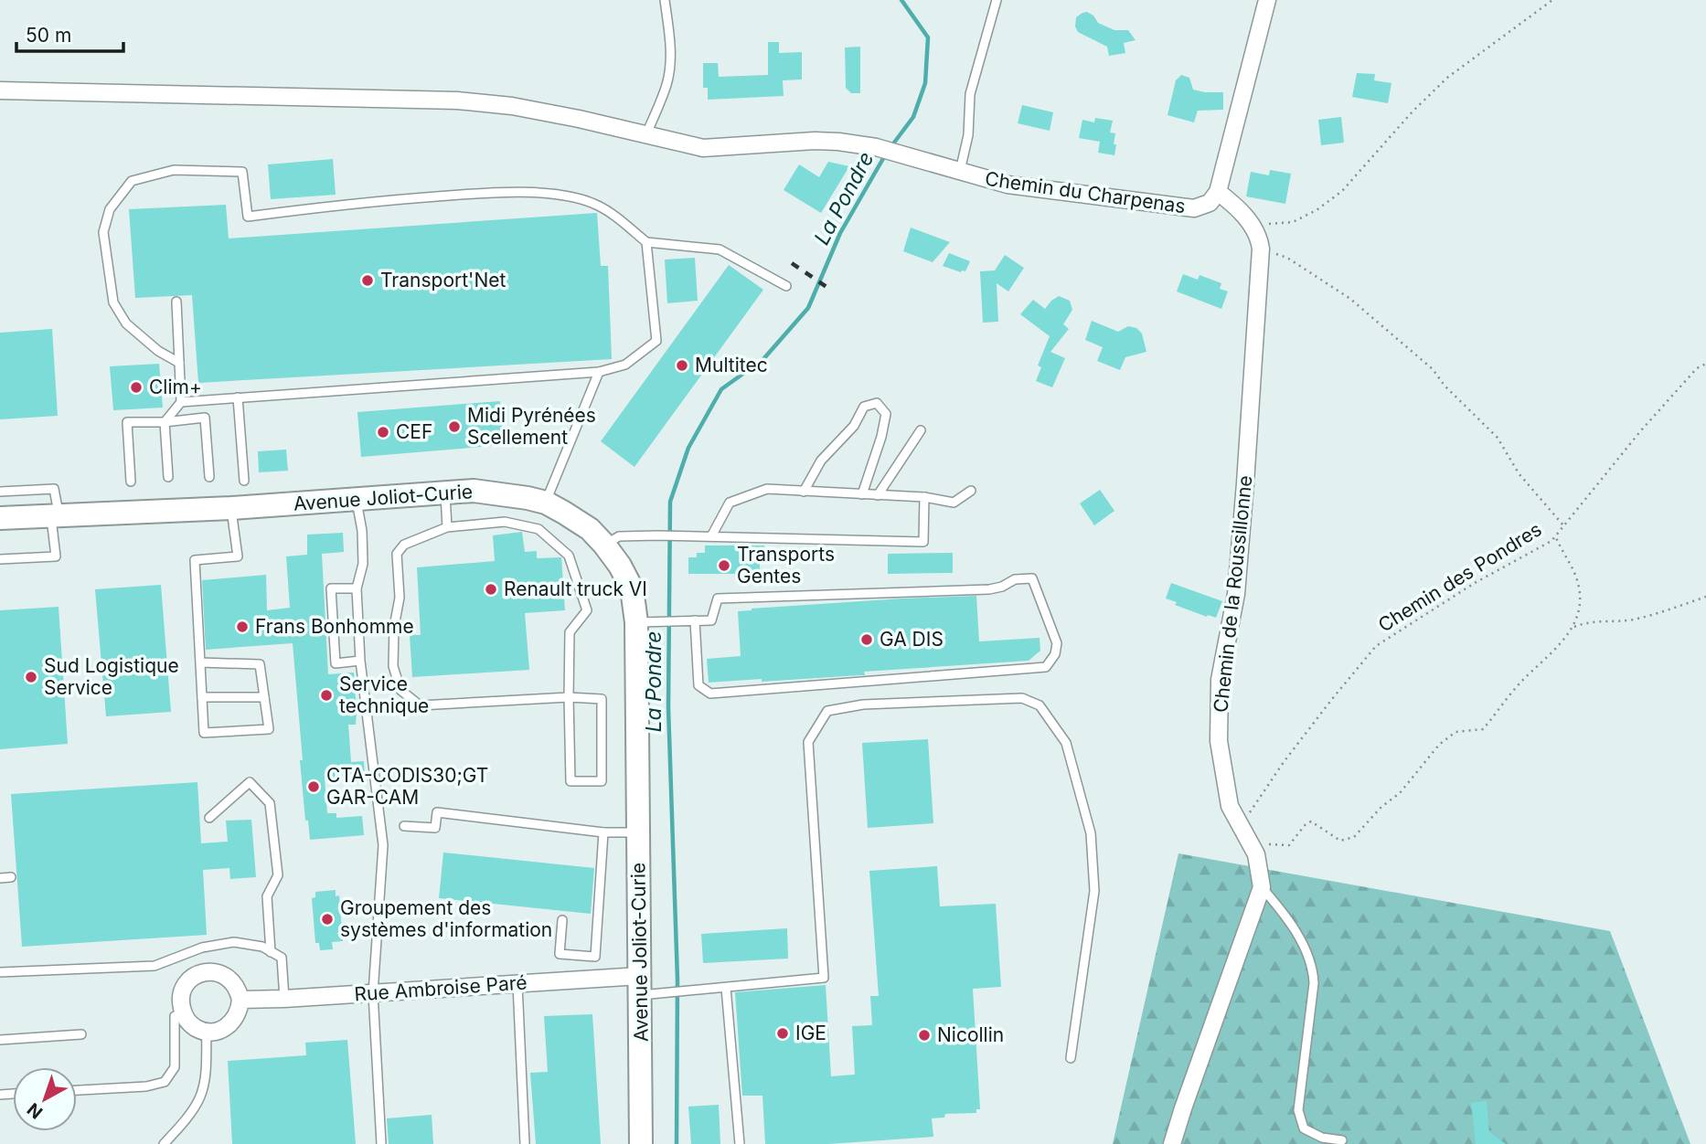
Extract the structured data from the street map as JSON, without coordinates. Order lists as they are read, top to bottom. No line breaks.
{"streets":{"street":["Chemin du Charpenas","Avenue Joliot-Curie","Chemin de la Roussillonne","Rue Ambroise Paré"],"path":["Chemin des Pondres"]},"crossings":[["Chemin du Charpenas","Chemin de la Roussillonne"],["Avenue Joliot-Curie","Rue Ambroise Paré"],["Chemin des Pondres","Chemin de la Roussillonne"]],"water":["La Pondre"],"places":["Transport'Net","Multitec","Clim+","Midi Pyrénées Scellement","CEF","Transports Gentes","Renault truck VI","Frans Bonhomme","GA DIS","Sud Logistique Service","Service technique","CTA-CODIS30;GT GAR-CAM","Groupement des systèmes d'information","IGE","Nicollin"],"scale_bar":"50 m","north":"bottom left"}
